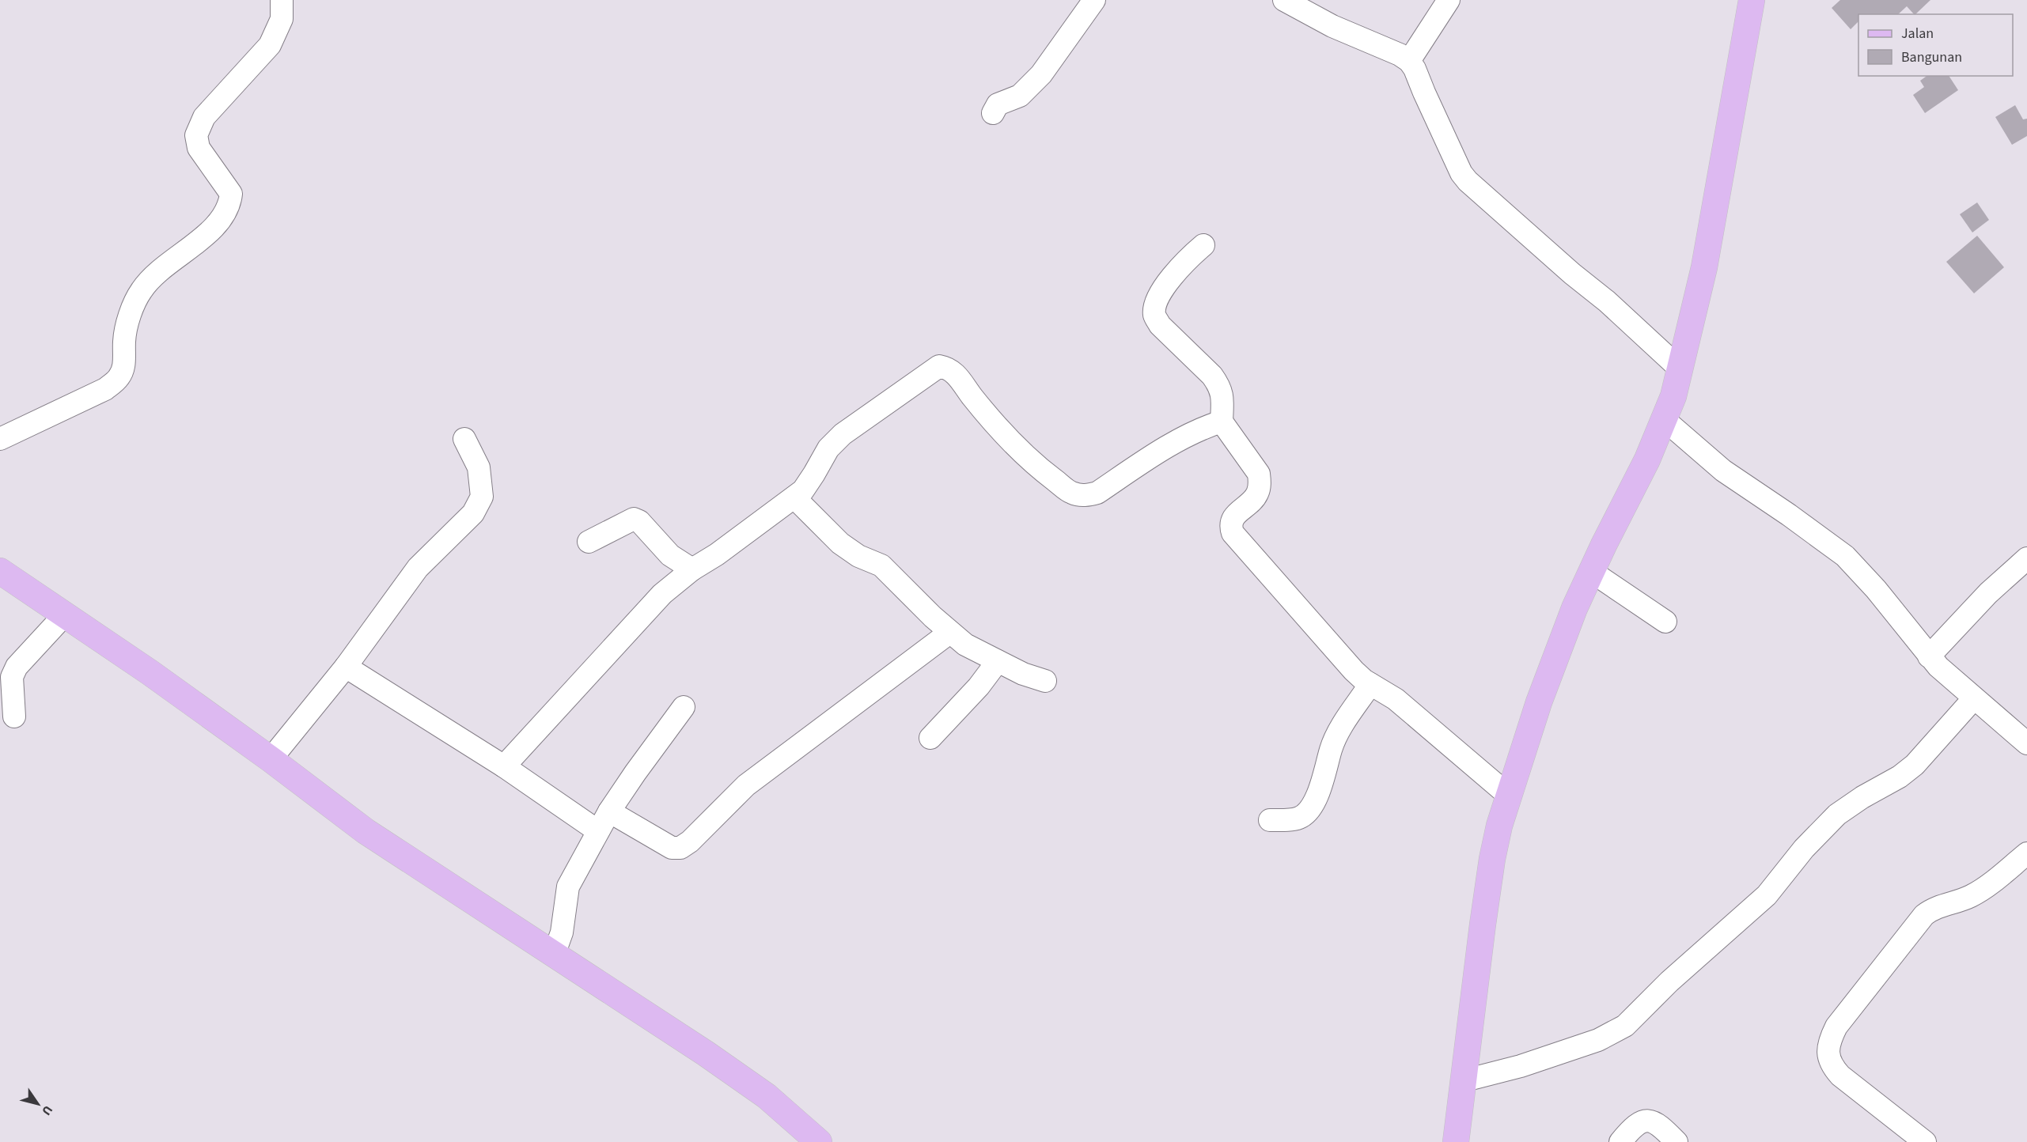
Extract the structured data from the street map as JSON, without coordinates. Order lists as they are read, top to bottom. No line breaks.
{"legend":["Jalan","Bangunan"],"north":"bottom right"}
